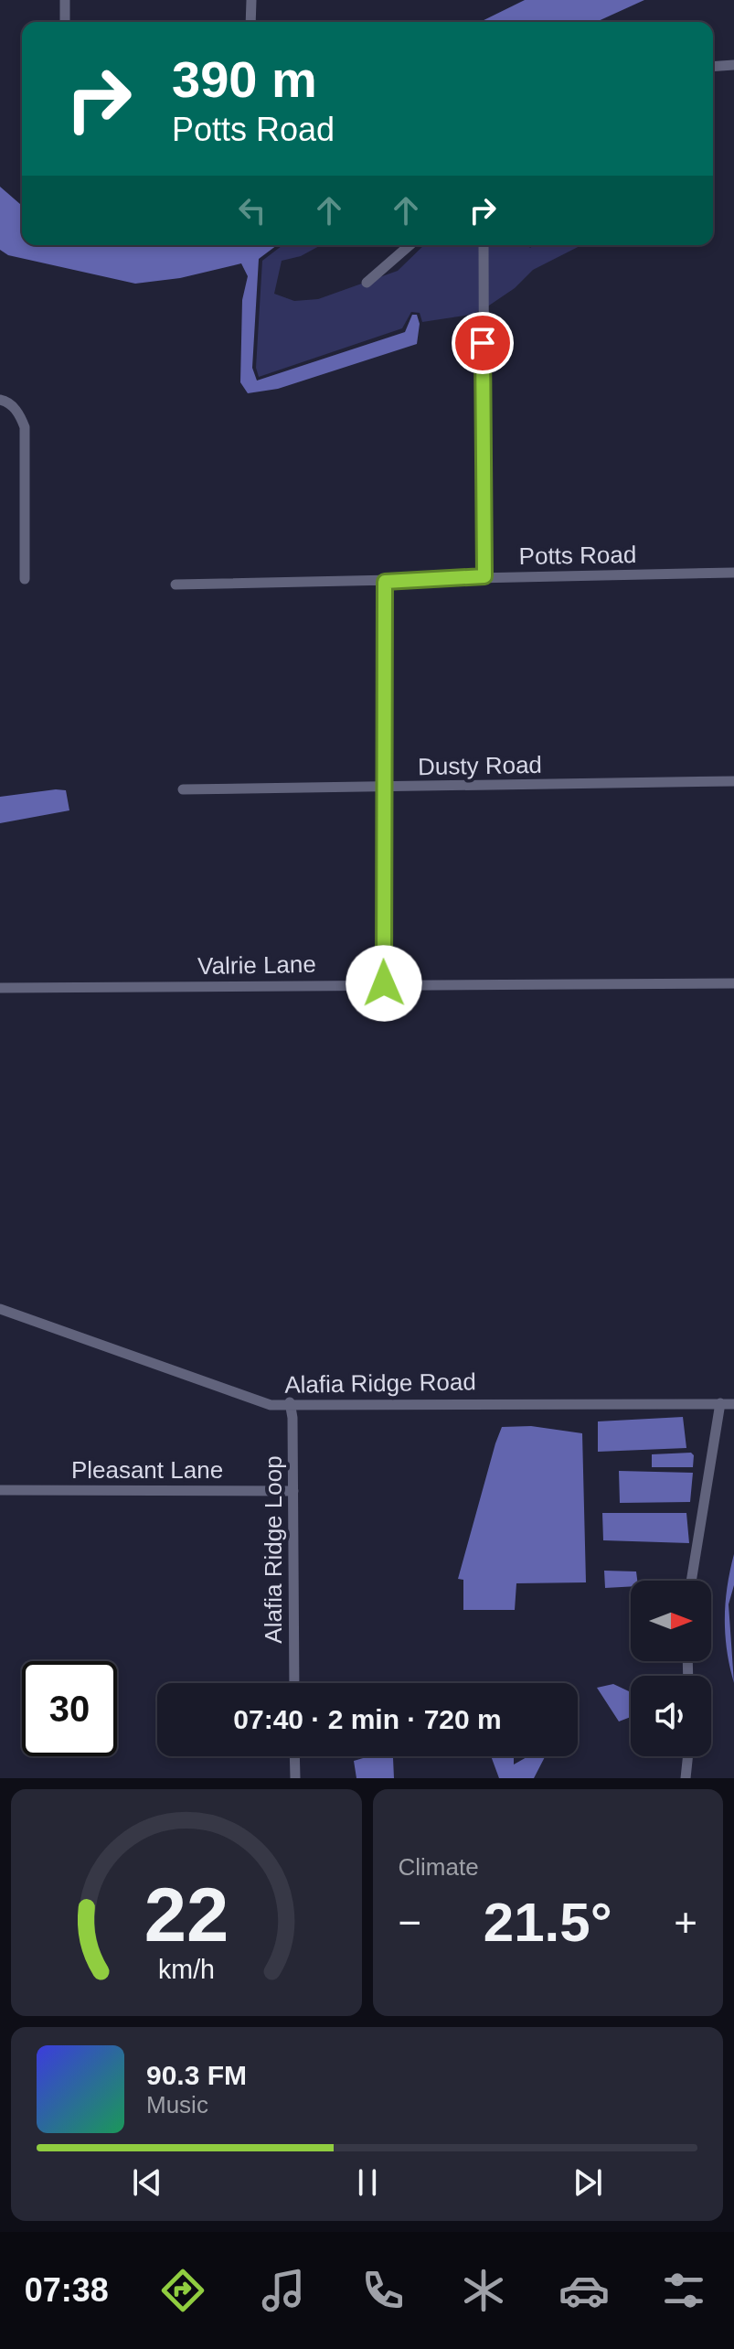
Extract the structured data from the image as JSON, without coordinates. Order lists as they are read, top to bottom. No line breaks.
{"streets":{"street":["Potts Road","Dusty Road","Valrie Lane","Alafia Ridge Road","Pleasant Lane","Alafia Ridge Loop"]},"crossings":[["Alafia Ridge Road","Alafia Ridge Loop"],["Pleasant Lane","Alafia Ridge Loop"]],"north":"right","page":{"turn":["390 m","Potts Road"],"limit":"30","trip":"07:40 · 2 min · 720 m","tile":"Climate","heat":["−","21.5°","+"],"song":["90.3 FM","Music"],"tabs":"07:38","gauge":["22","km/h"]}}
